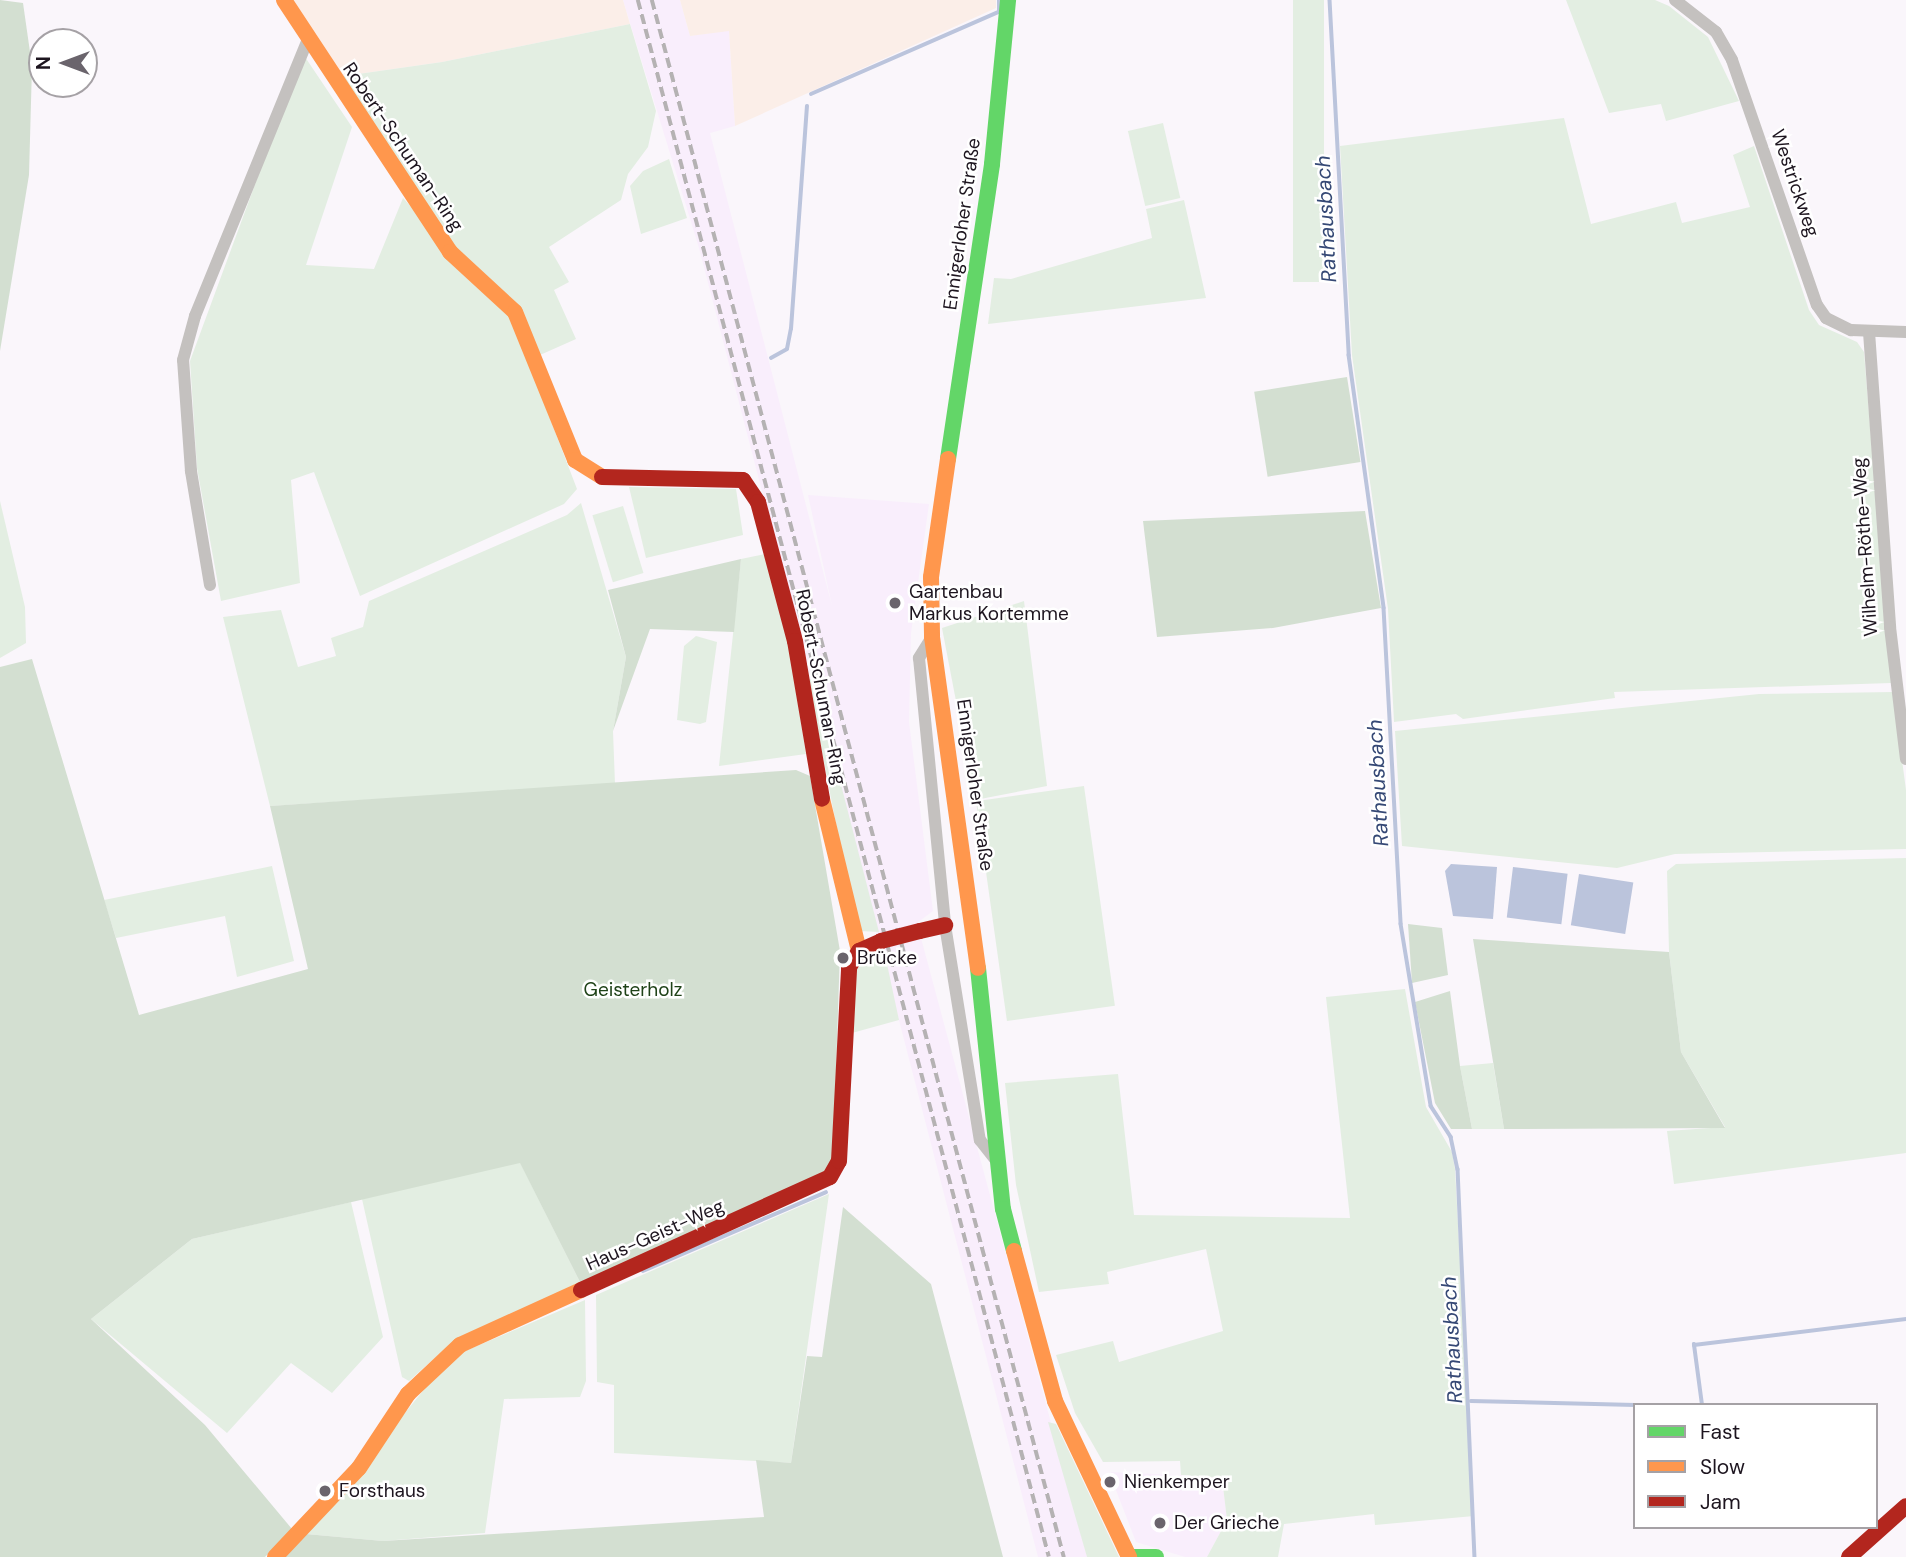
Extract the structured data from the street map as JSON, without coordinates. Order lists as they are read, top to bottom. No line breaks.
{"streets":{"street":["Robert-Schuman-Ring","Westrickweg","Ennigerloher Straße","Wilhelm-Röthe-Weg","Haus-Geist-Weg"]},"crossings":[["Robert-Schuman-Ring","Haus-Geist-Weg"],["Westrickweg","Wilhelm-Röthe-Weg"]],"water":["Rathausbach"],"parks":["Geisterholz"],"places":["Gartenbau Markus Kortemme","Brücke","Nienkemper","Forsthaus","Der Grieche"],"legend":["Fast","Slow","Jam"],"north":"left"}
